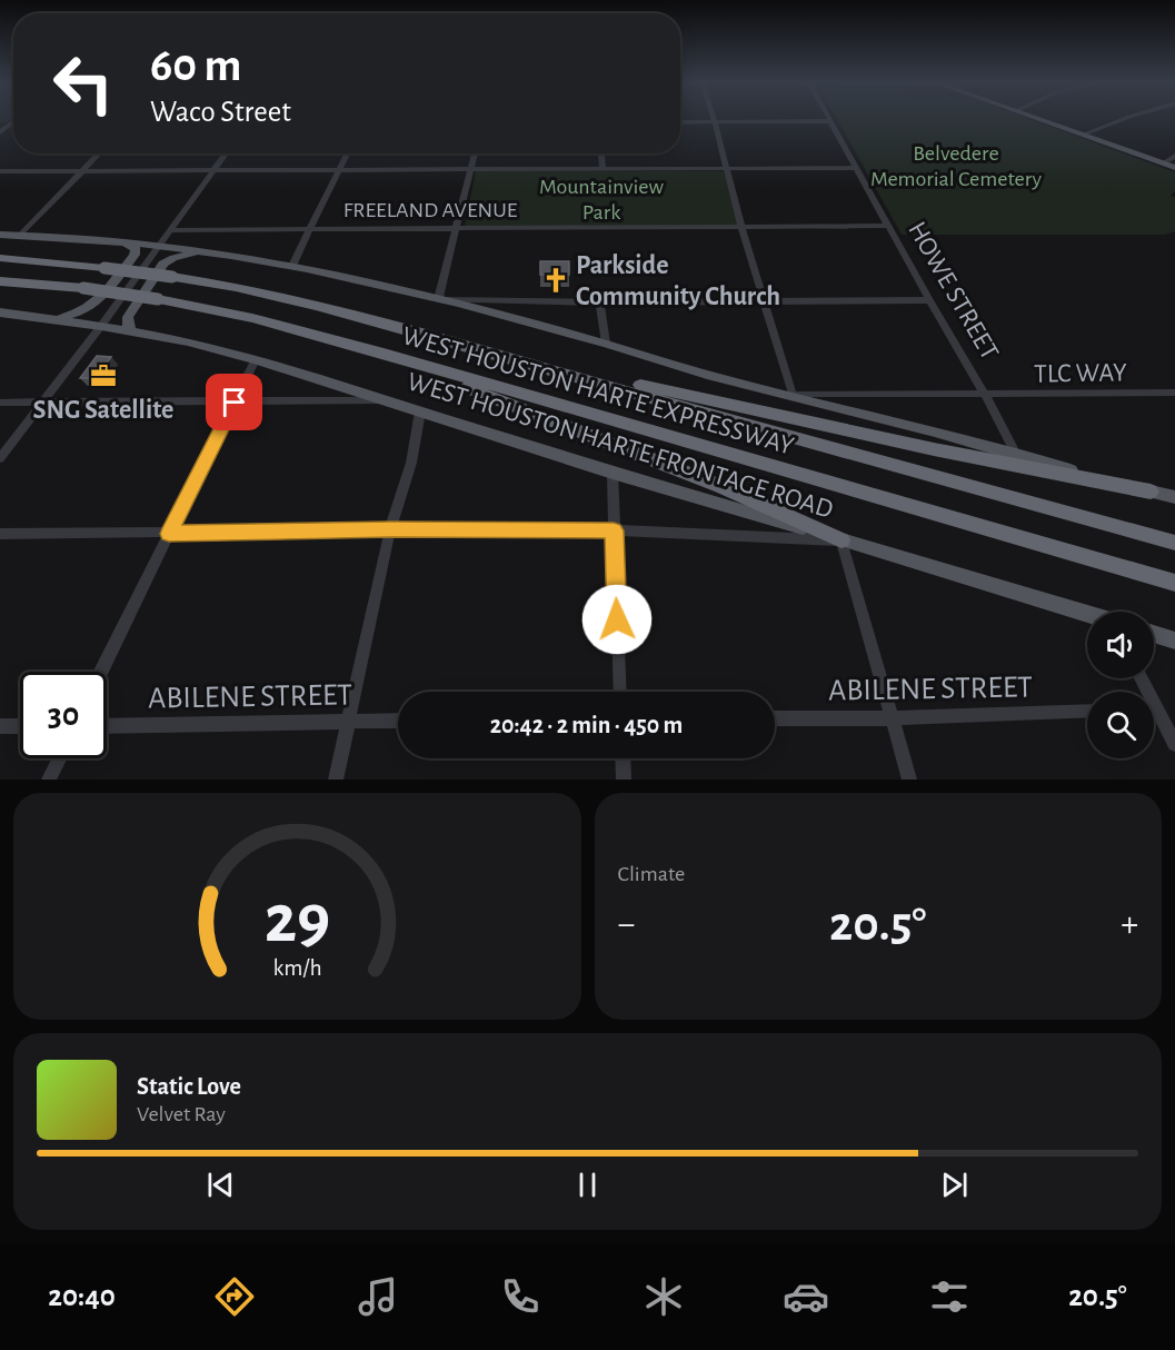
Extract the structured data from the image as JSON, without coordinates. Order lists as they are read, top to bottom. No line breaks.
{"streets":{"highway":["WEST HOUSTON HARTE EXPRESSWAY"],"main road":["WEST HOUSTON HARTE FRONTAGE ROAD"],"street":["FREELAND AVENUE","HOWE STREET","TLC WAY","ABILENE STREET"]},"crossings":[["FREELAND AVENUE","HOWE STREET"],["HOWE STREET","TLC WAY"]],"parks":["Belvedere Memorial Cemetery","Mountainview Park"],"places":{"church":["Parkside Community Church"],"office":["SNG Satellite"]},"page":{"turn":["60 m","Waco Street"],"limit":"30","trip":"20:42 · 2 min · 450 m","tile":"Climate","heat":["−","20.5°","+"],"song":["Static Love","Velvet Ray"],"tabs":["20:40","20.5°"],"gauge":["29","km/h"]}}
